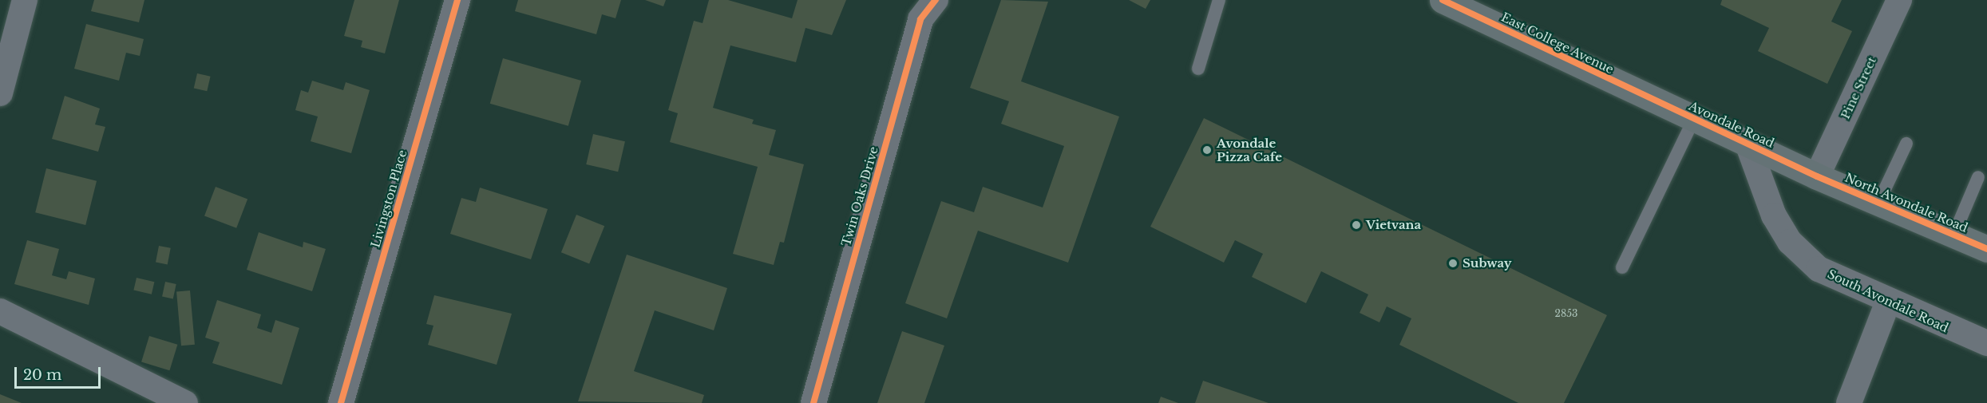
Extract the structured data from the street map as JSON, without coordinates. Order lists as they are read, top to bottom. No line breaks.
{"streets":{"main road":["East College Avenue","Avondale Road","North Avondale Road"],"street":["Pine Street","Twin Oaks Drive","Livingston Place","South Avondale Road"]},"crossings":[["East College Avenue","Avondale Road"],["Pine Street","Avondale Road"],["Pine Street","North Avondale Road"],["Avondale Road","North Avondale Road"],["Avondale Road","South Avondale Road"]],"places":["Avondale Pizza Cafe","Vietvana","Subway"],"house_numbers":["2853"],"scale_bar":"20 m"}
